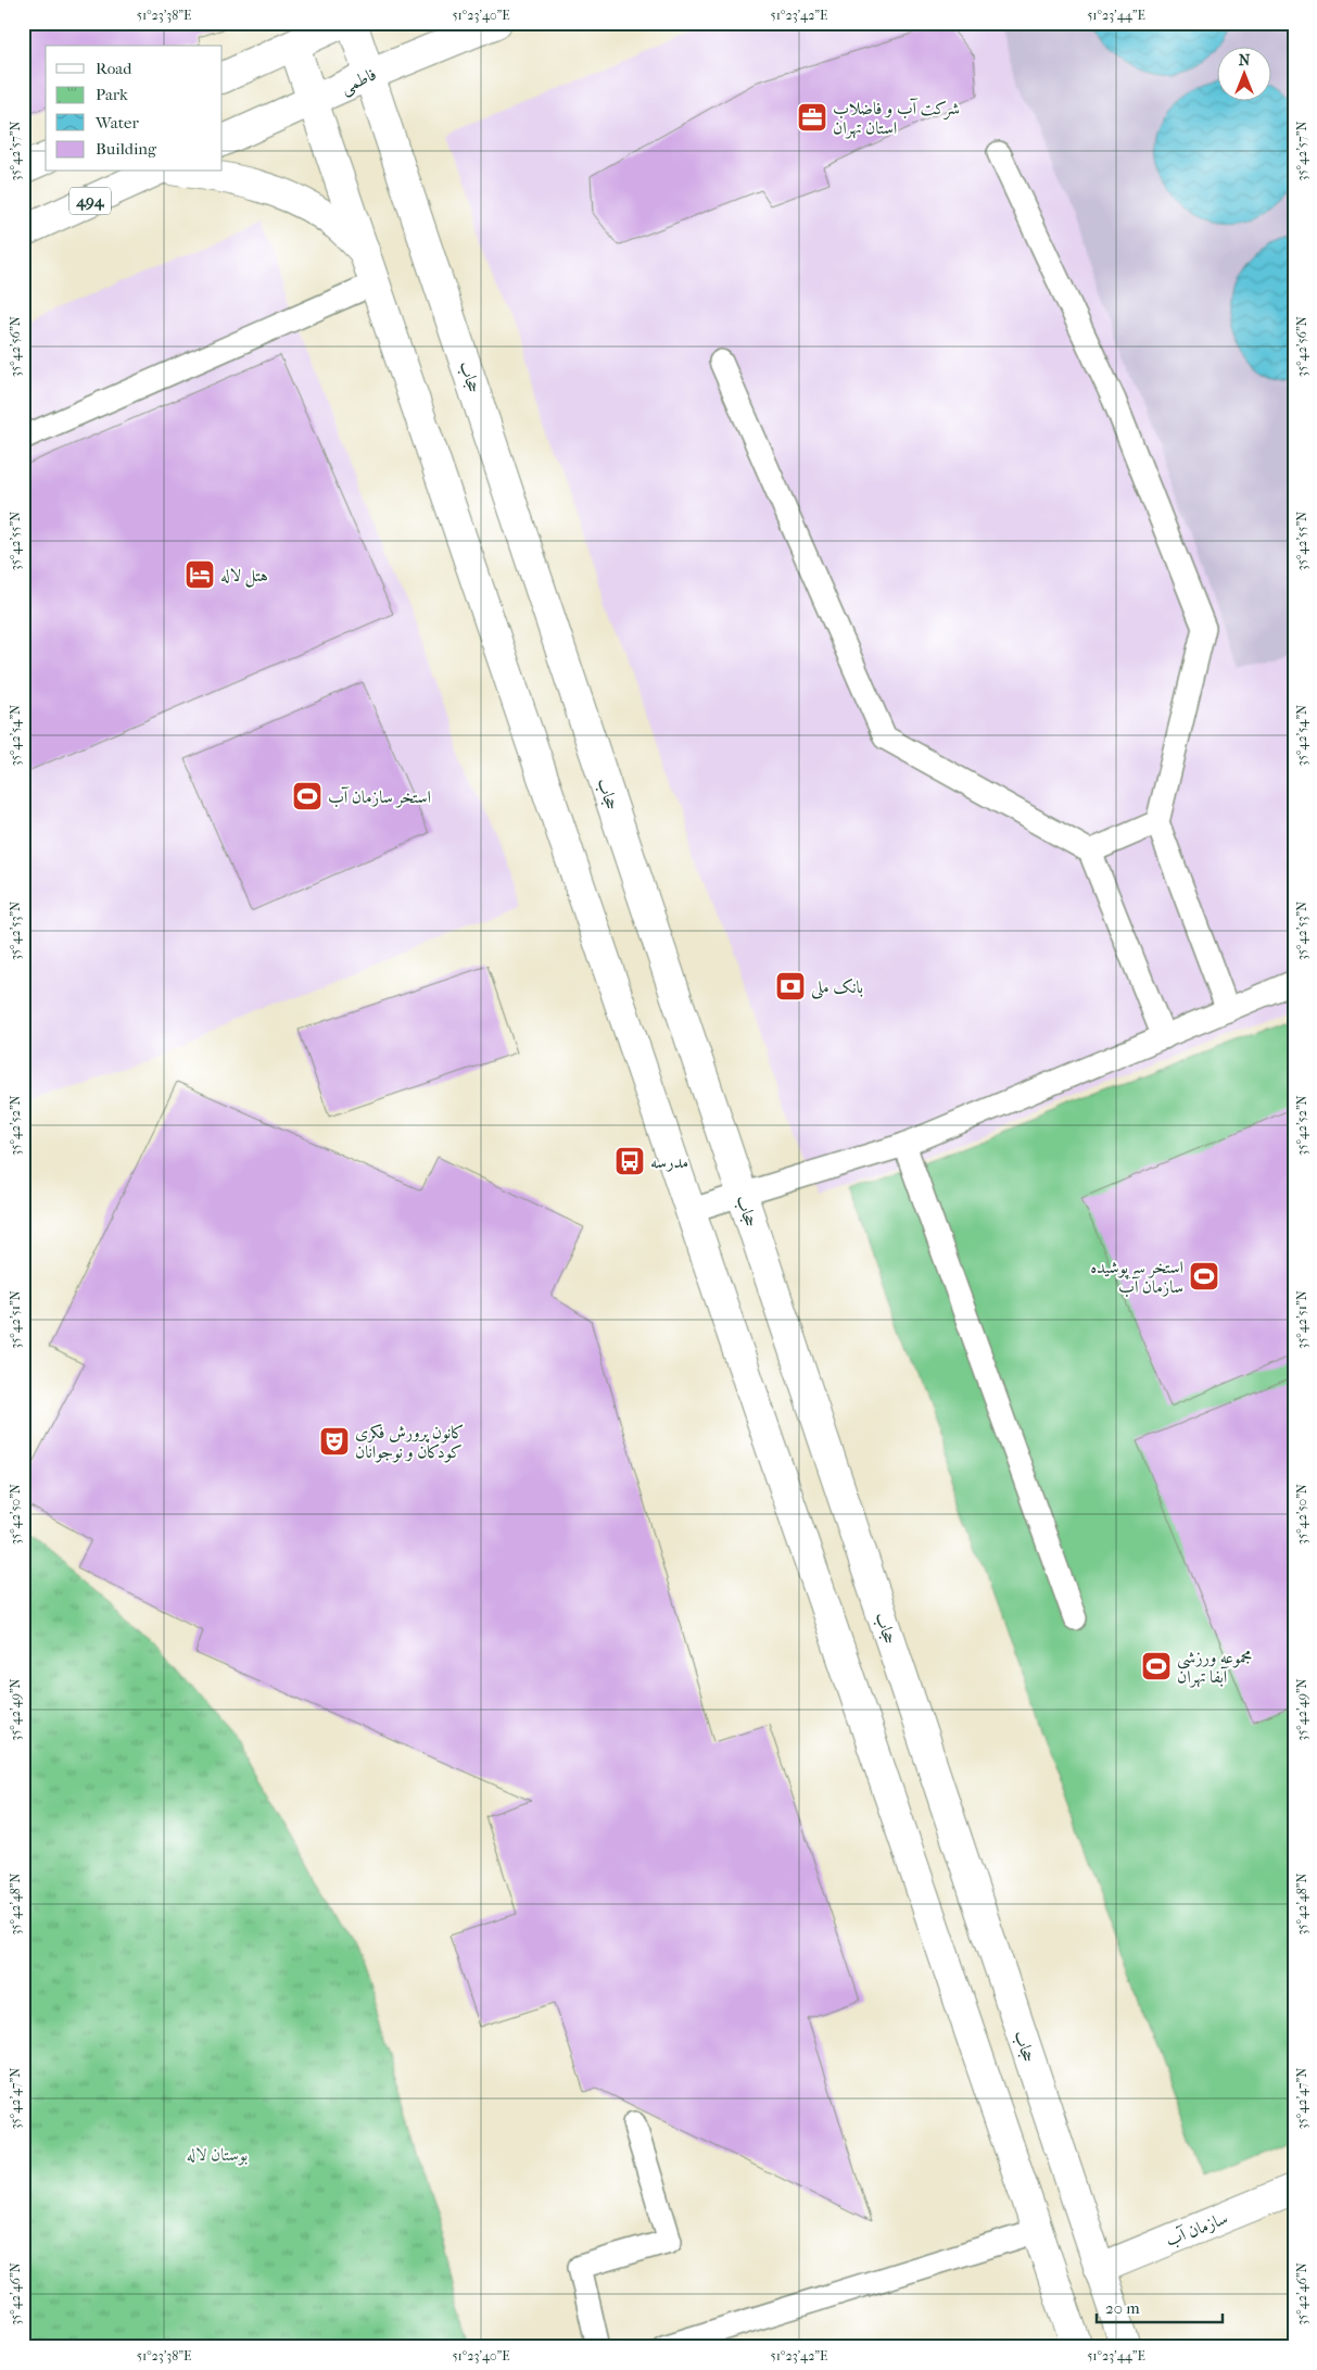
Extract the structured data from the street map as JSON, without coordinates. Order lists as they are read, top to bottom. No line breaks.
{"streets":{"main road":["فاطمی","494","حجاب","سازمان آب"]},"crossings":[["فاطمی","حجاب"],["حجاب","سازمان آب"]],"parks":["بوستان لاله"],"places":{"office":["شرکت آب و فاضلاب استان تهران"],"hotel":["هتل لاله"],"sports":["استخر سازمان آب","استخر سرپوشیده سازمان آب","مجموعه ورزشی آبفا تهران"],"bank":["بانک ملی"],"bus stop":["مدرسه"],"theatre":["کانون پرورش فکری کودکان و نوجوانان"]},"legend":["Road","Park","Water","Building"],"scale_bar":"20 m","north":"top","coordinates":["51°23'38\"E","51°23'40\"E","51°23'42\"E","51°23'44\"E","35°42'57\"N","35°42'56\"N","35°42'55\"N","35°42'54\"N","35°42'53\"N","35°42'52\"N","35°42'51\"N","35°42'50\"N","35°42'49\"N","35°42'48\"N","35°42'47\"N","35°42'46\"N"]}
